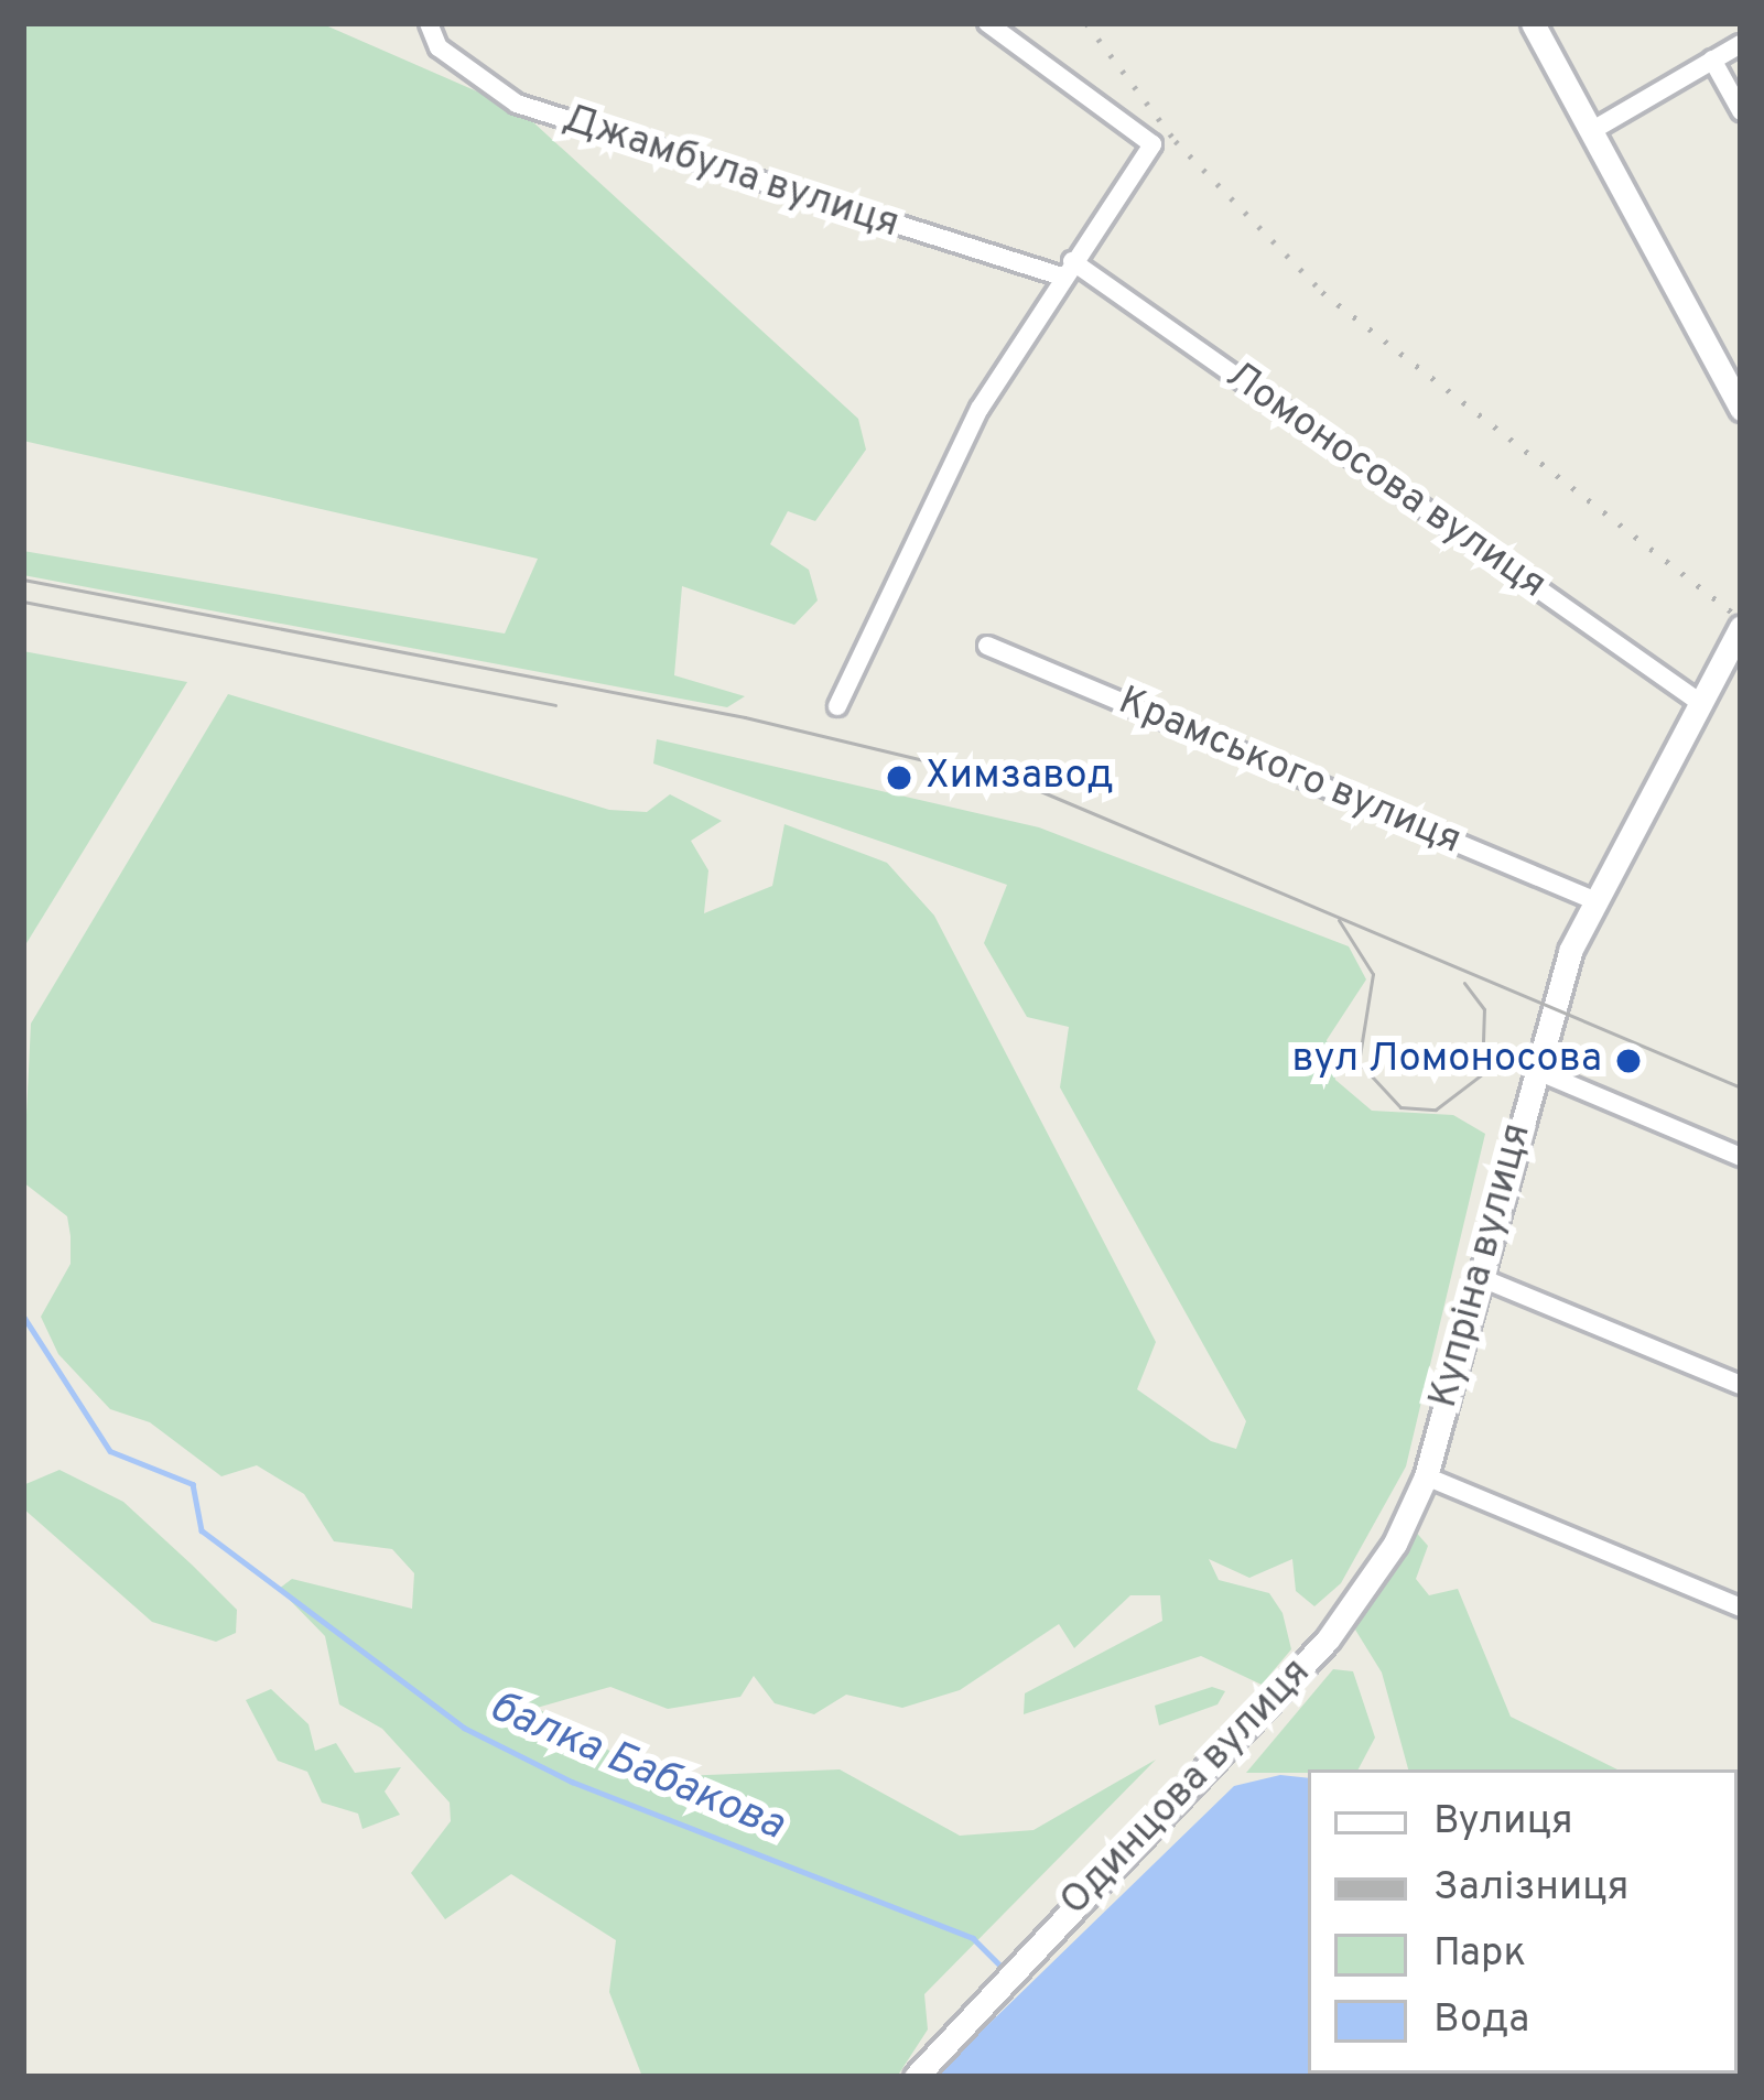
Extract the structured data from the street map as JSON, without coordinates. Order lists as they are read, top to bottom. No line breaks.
{"streets":{"main road":["Купріна вулиця","Одинцова вулиця"],"street":["Джамбула вулиця","Ломоносова вулиця","Крамського вулиця"]},"crossings":[["Джамбула вулиця","Ломоносова вулиця"],["Ломоносова вулиця","Купріна вулиця"],["Крамського вулиця","Купріна вулиця"],["Купріна вулиця","Одинцова вулиця"]],"water":["балка Бабакова"],"places":["Химзавод","вул Ломоносова"],"legend":["Вулиця","Залізниця","Парк","Вода"]}
